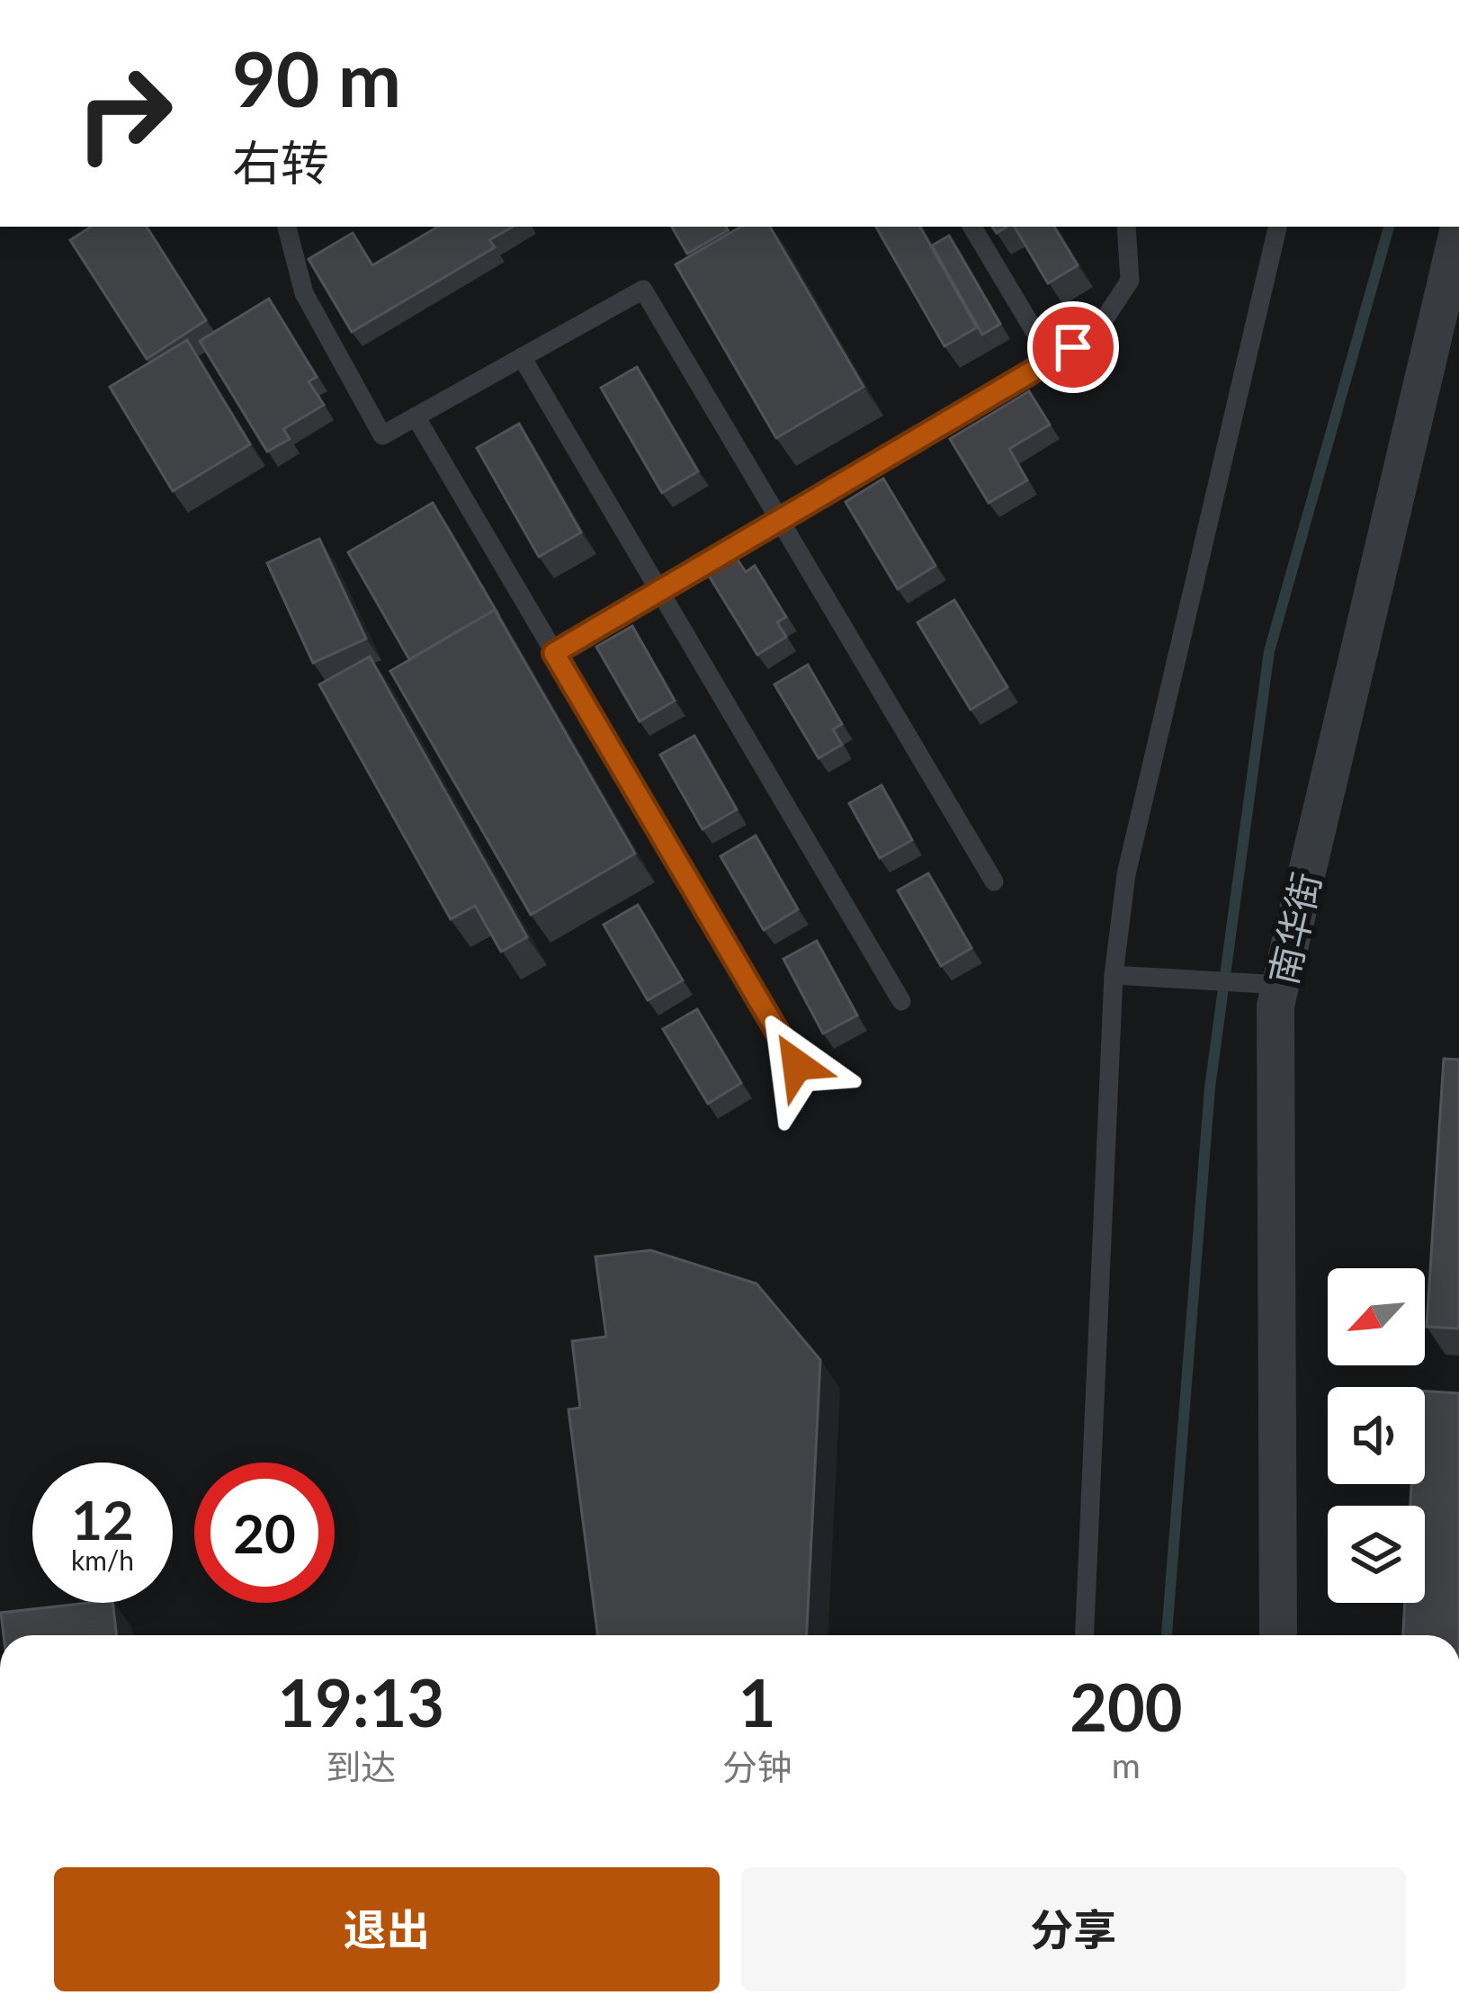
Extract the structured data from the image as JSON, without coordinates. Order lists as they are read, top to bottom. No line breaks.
{"streets":{"street":["南华街"]},"north":"bottom left","page":{"turn":["90 m","右转"],"speed":"12 km/h","limit":"20","eta":["19:13","到达","1","分钟","200","m"],"buttons":["退出","分享"]}}
